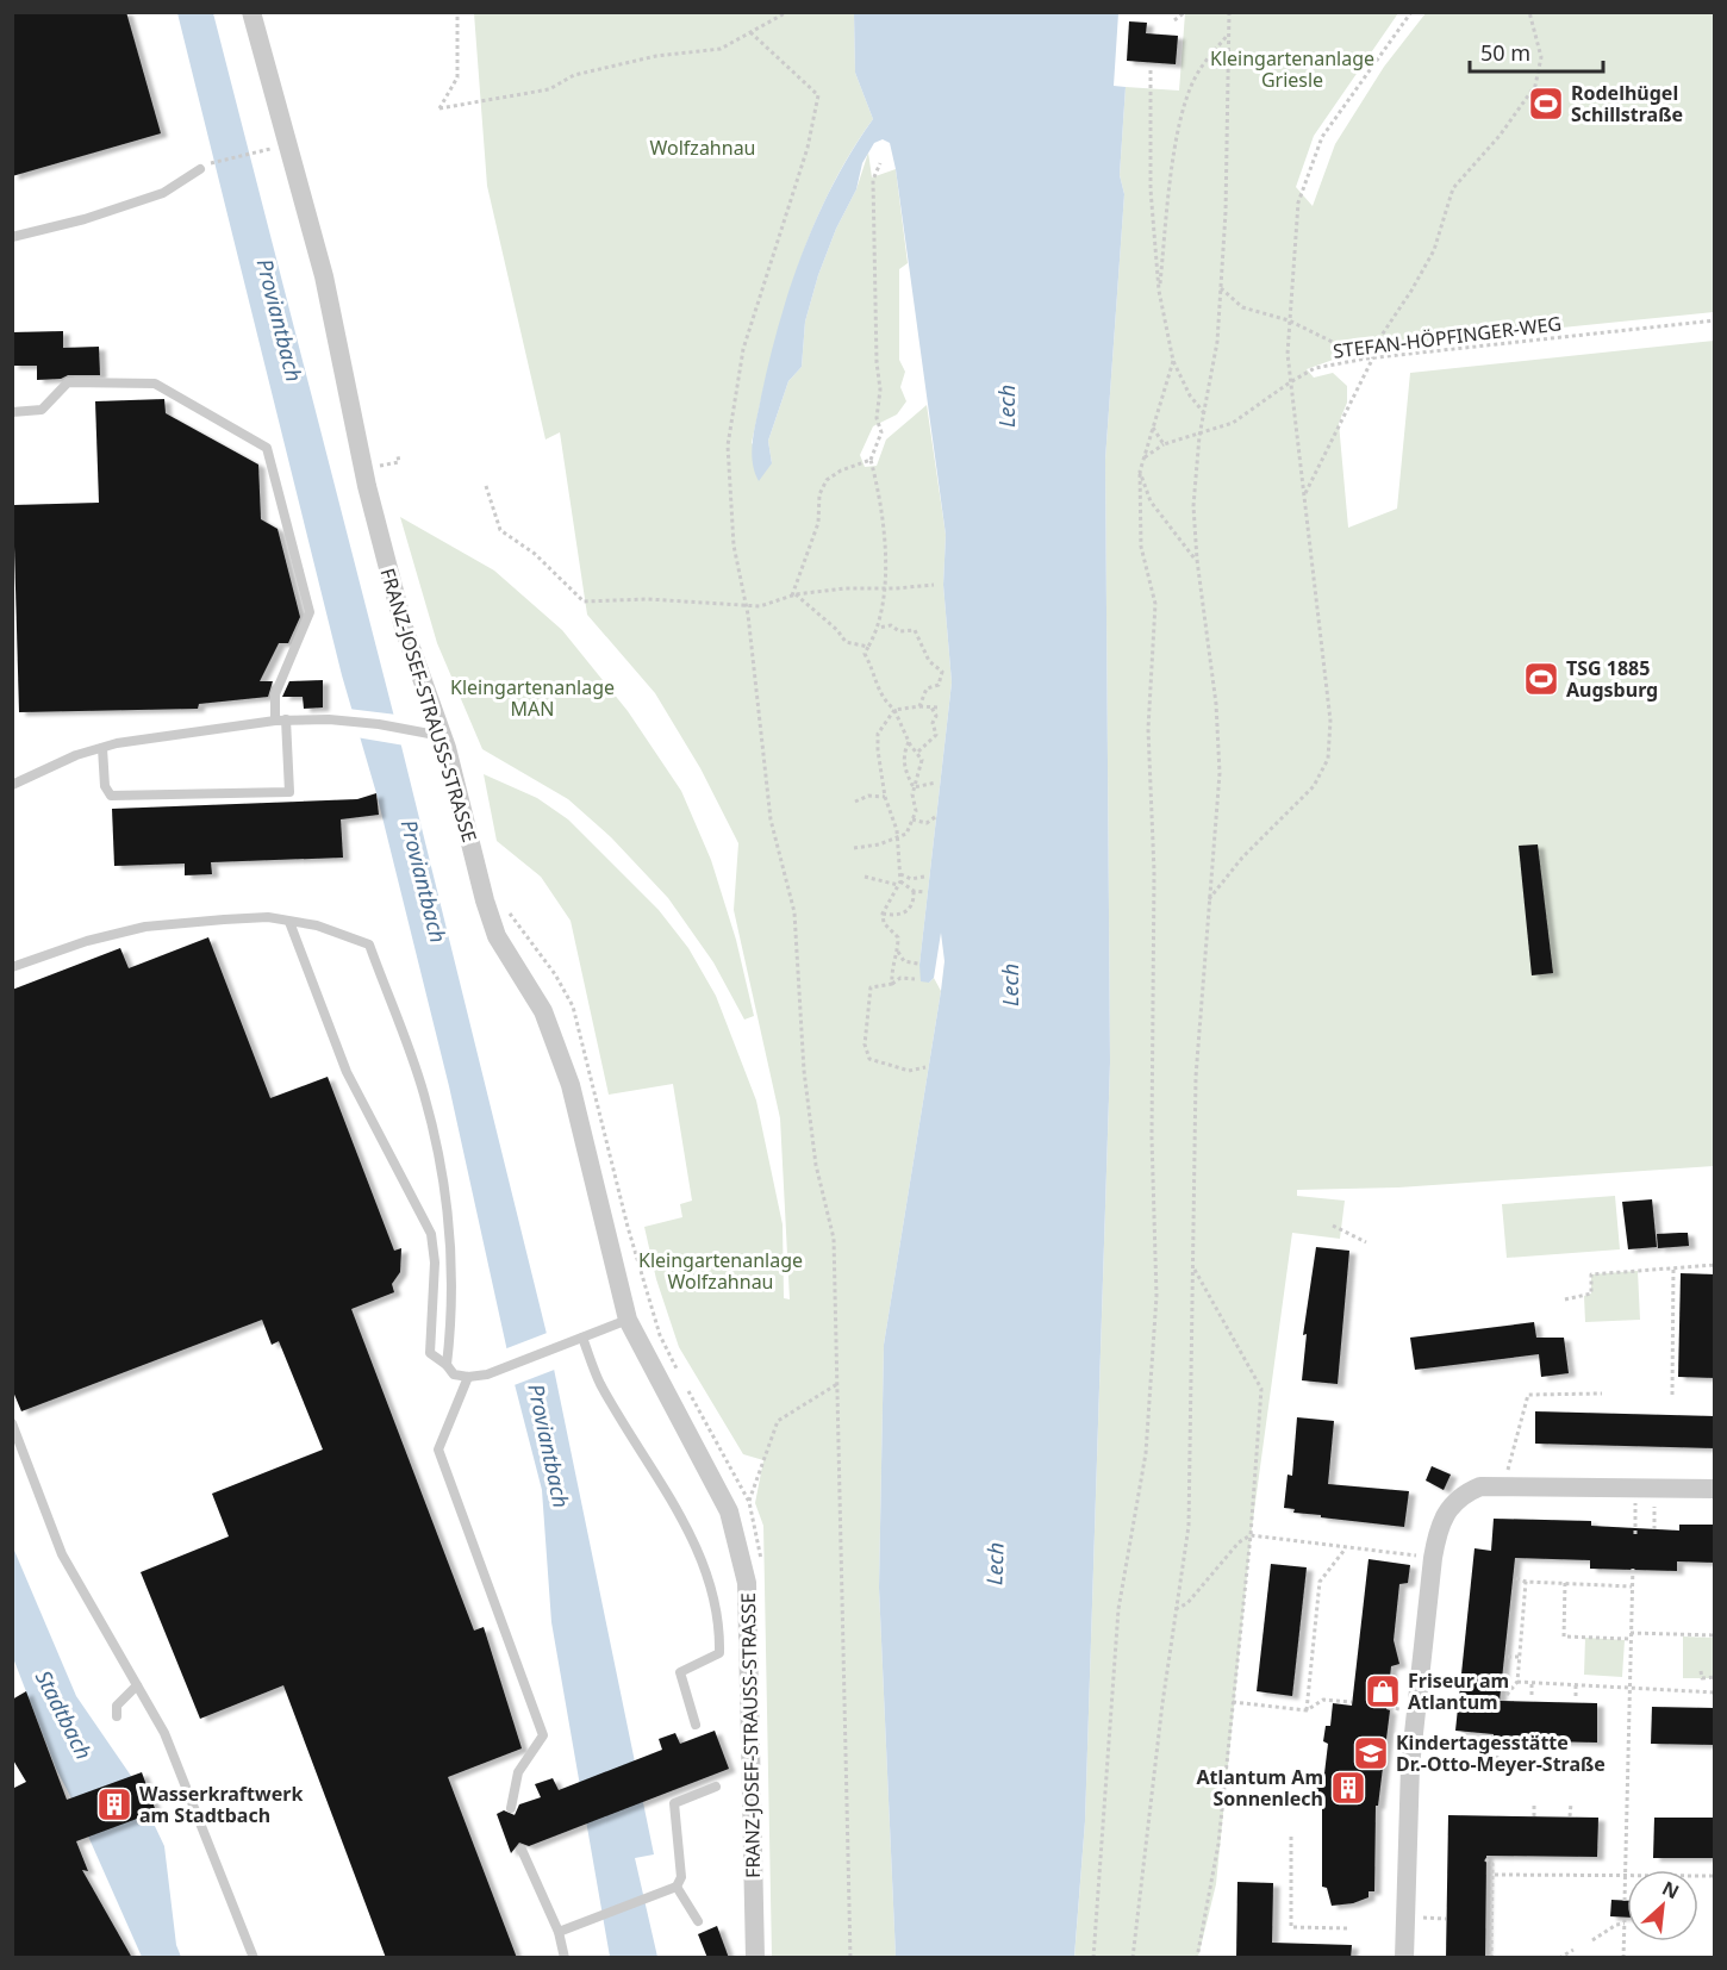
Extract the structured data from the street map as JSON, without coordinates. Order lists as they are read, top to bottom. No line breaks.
{"streets":{"street":["FRANZ-JOSEF-STRAUSS-STRASSE"],"path":["STEFAN-HÖPFINGER-WEG"]},"water":["Proviantbach","Lech","Stadtbach"],"parks":["Kleingartenanlage Griesle","Wolfzahnau","Kleingartenanlage MAN","Kleingartenanlage Wolfzahnau"],"places":{"sports":["Rodelhügel Schillstraße","TSG 1885 Augsburg"],"shop":["Friseur am Atlantum"],"school or university":["Kindertagesstätte Dr.-Otto-Meyer-Straße"],"building":["Atlantum Am Sonnenlech","Wasserkraftwerk am Stadtbach"]},"scale_bar":"50 m","north":"top right"}
